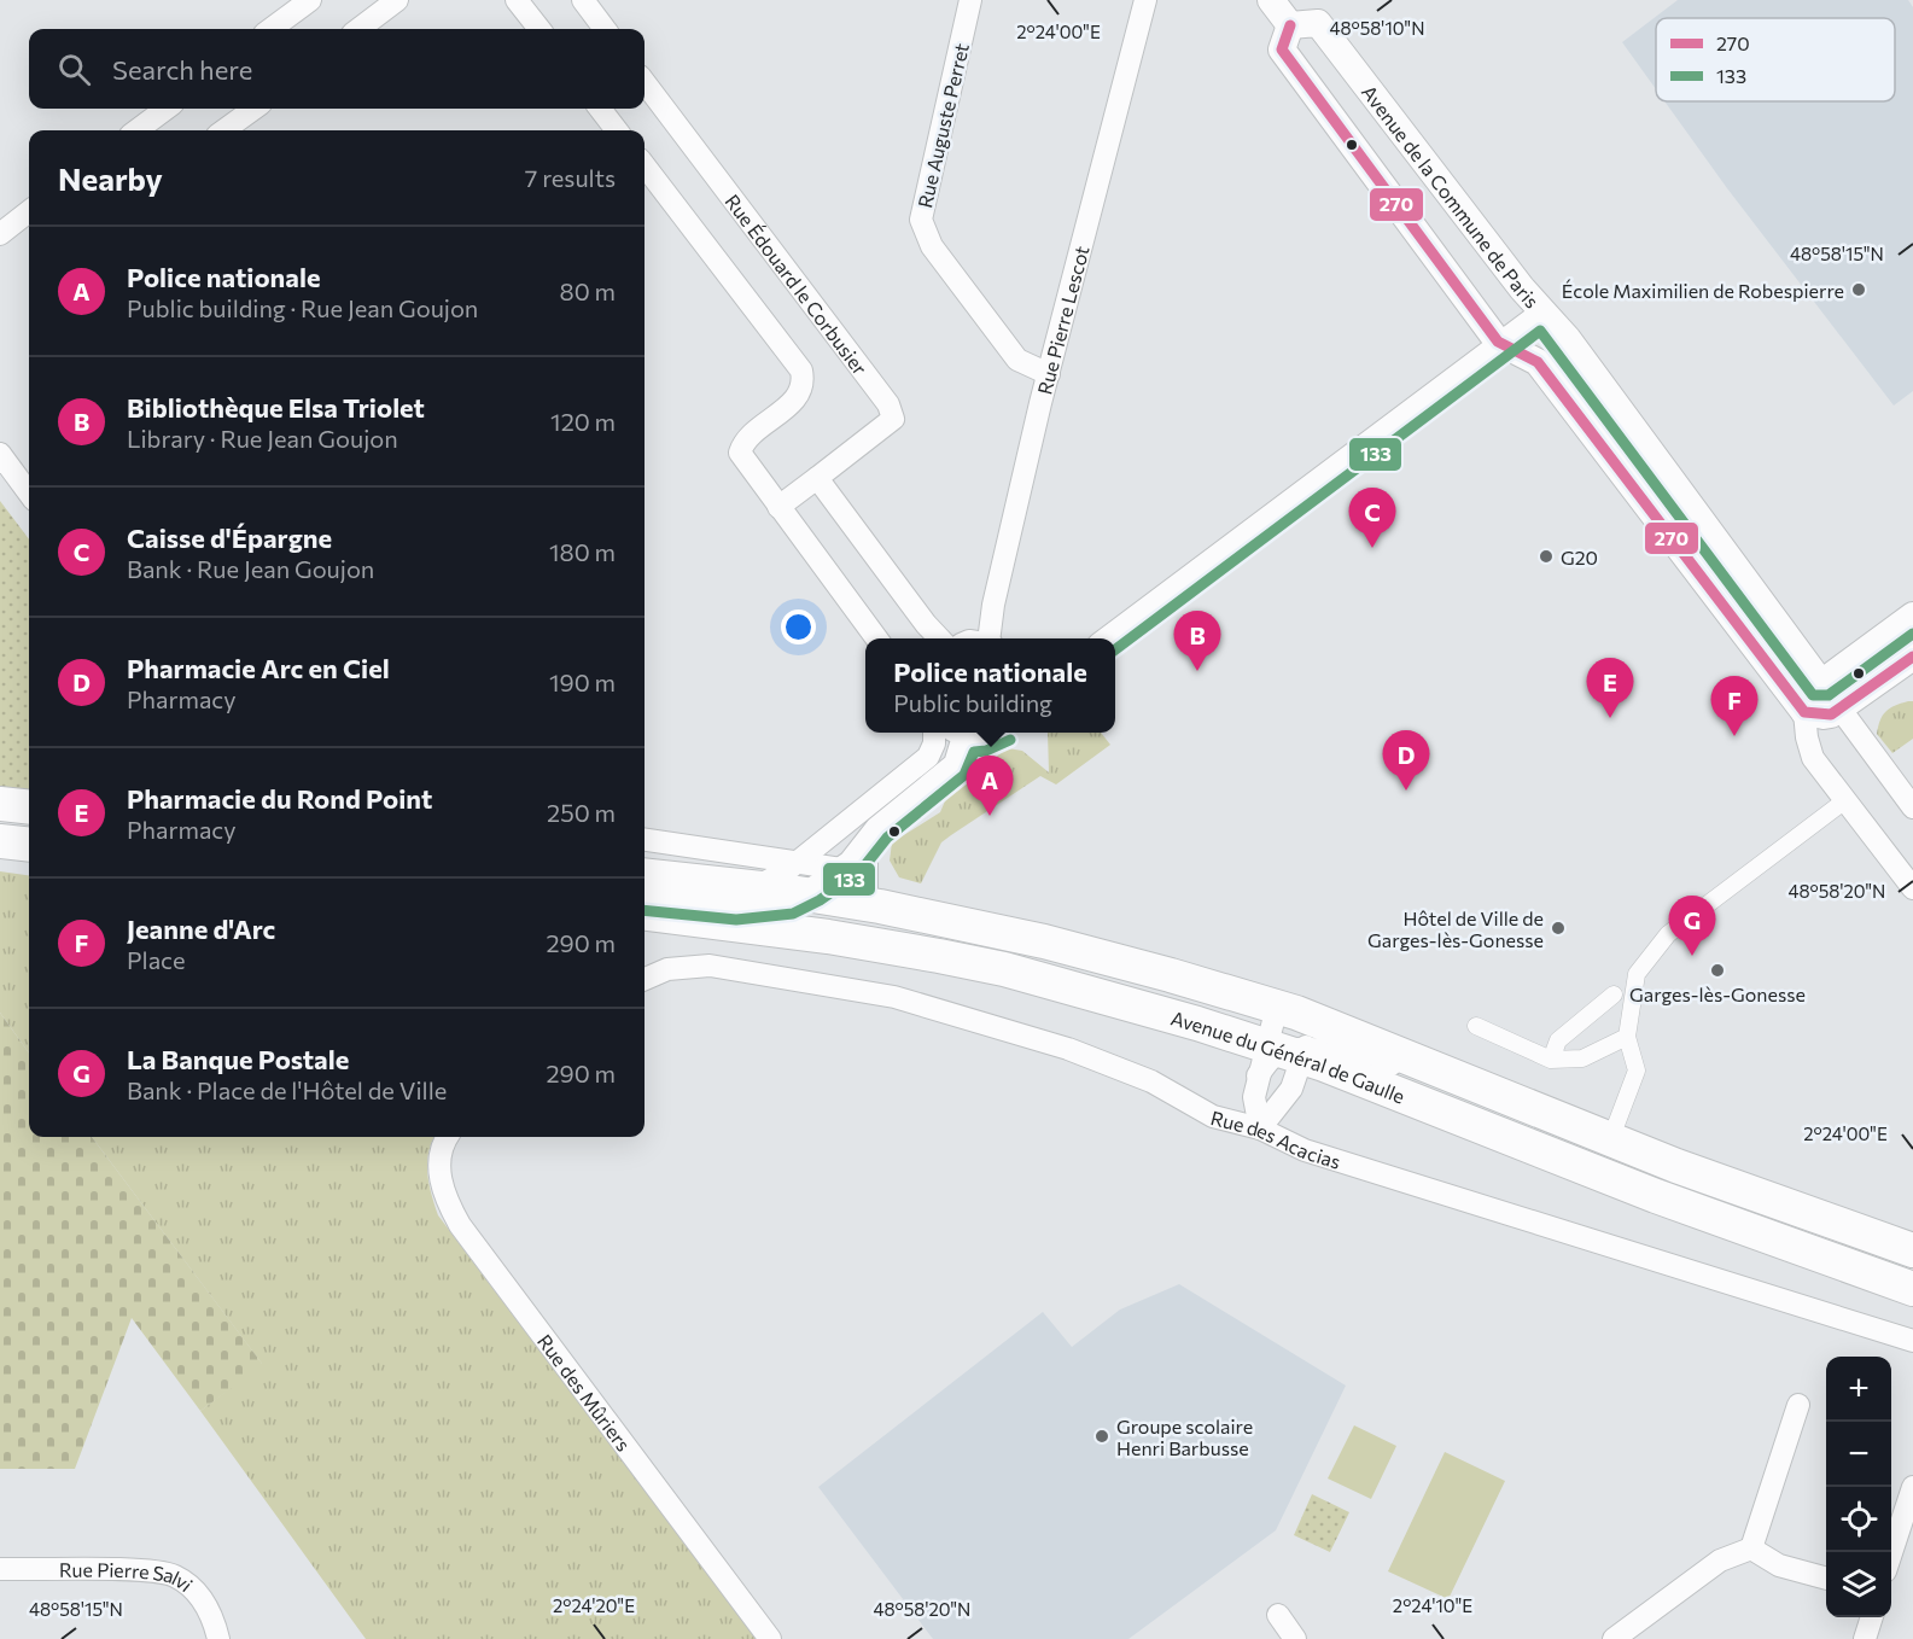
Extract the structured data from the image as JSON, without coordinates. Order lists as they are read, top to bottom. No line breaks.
{"streets":{"main road":["Avenue du Général de Gaulle"],"street":["Rue Auguste Perret","Avenue de la Commune de Paris","Rue Édouard le Corbusier","Rue Pierre Lescot","Rue des Acacias","Rue des Mûriers","Rue Pierre Salvi"]},"crossings":[["Rue Auguste Perret","Rue Pierre Lescot"]],"places":["École Maximilien de Robespierre","G20","Hôtel de Ville de Garges-lès-Gonesse","Garges-lès-Gonesse","Groupe scolaire Henri Barbusse"],"lines":["transit line 270","transit line 133"],"legend":["270","133"],"page":{"search":"Search here","heading":["Nearby","7 results"],"list":[{"mark":"A","name":"Police nationale","note":"Public building · Rue Jean Goujon","value":"80 m"},{"mark":"B","name":"Bibliothèque Elsa Triolet","note":"Library · Rue Jean Goujon","value":"120 m"},{"mark":"C","name":"Caisse d'Épargne","note":"Bank · Rue Jean Goujon","value":"180 m"},{"mark":"D","name":"Pharmacie Arc en Ciel","note":"Pharmacy","value":"190 m"},{"mark":"E","name":"Pharmacie du Rond Point","note":"Pharmacy","value":"250 m"},{"mark":"F","name":"Jeanne d'Arc","note":"Place","value":"290 m"},{"mark":"G","name":"La Banque Postale","note":"Bank · Place de l'Hôtel de Ville","value":"290 m"}],"pins":["C","B","E","F","D","A","G"],"popup":["Police nationale","Public building"],"map_buttons":["+","−"]},"coordinates":["48°58'10\"N","2°24'00\"E","48°58'15\"N","48°58'20\"N","2°24'20\"E","2°24'10\"E"]}
